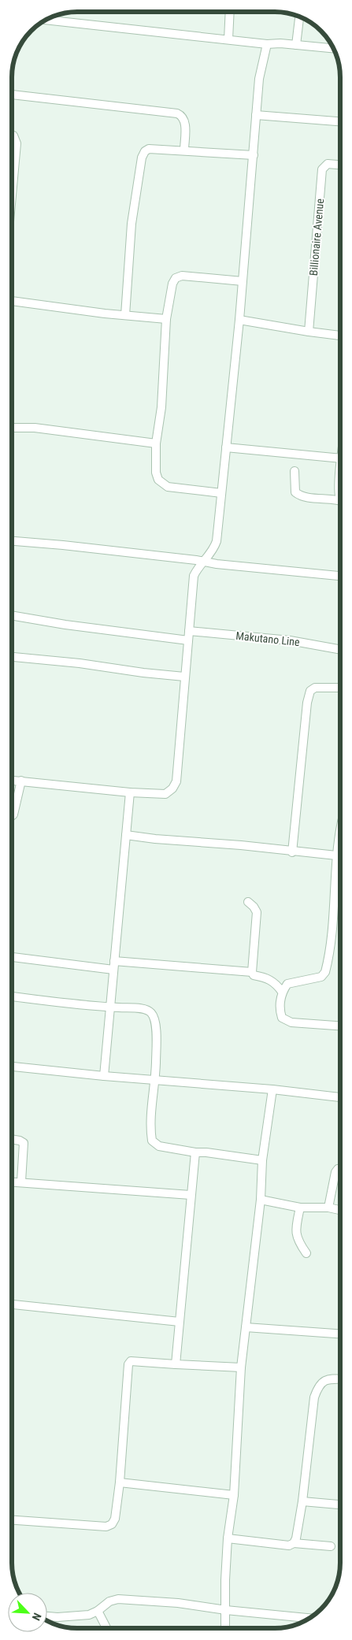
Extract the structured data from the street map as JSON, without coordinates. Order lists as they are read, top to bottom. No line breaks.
{"streets":{"street":["Billionaire Avenue","Makutano Line"]},"north":"bottom right"}
